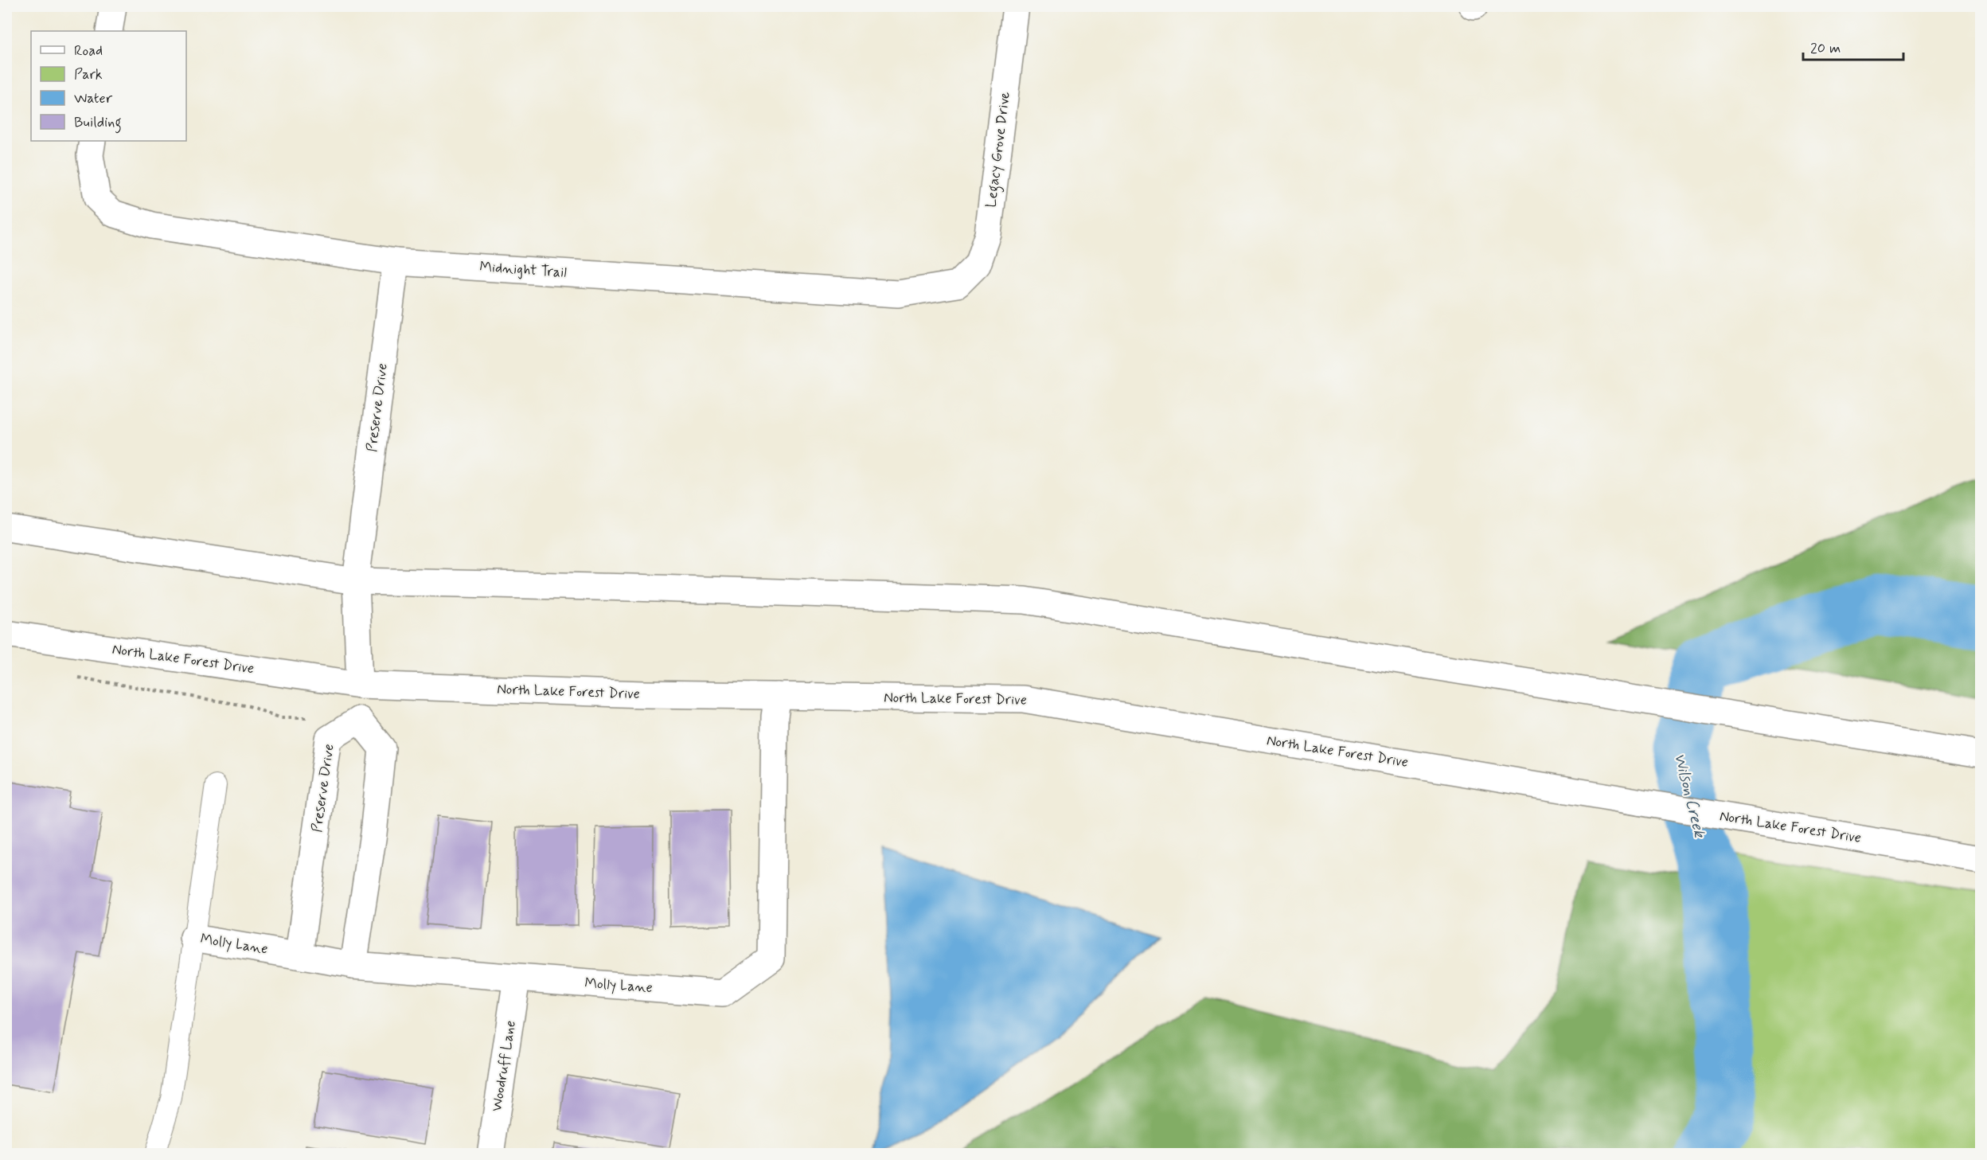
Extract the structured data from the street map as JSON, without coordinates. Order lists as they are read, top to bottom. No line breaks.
{"streets":{"main road":["Legacy Grove Drive","Midnight Trail","Preserve Drive","North Lake Forest Drive","Molly Lane","Woodruff Lane"]},"crossings":[["Legacy Grove Drive","Midnight Trail"],["Midnight Trail","Preserve Drive"],["Preserve Drive","North Lake Forest Drive"],["Preserve Drive","Molly Lane"],["North Lake Forest Drive","Molly Lane"],["Molly Lane","Woodruff Lane"]],"water":["Wilson Creek"],"legend":["Road","Park","Water","Building"],"scale_bar":"20 m"}
